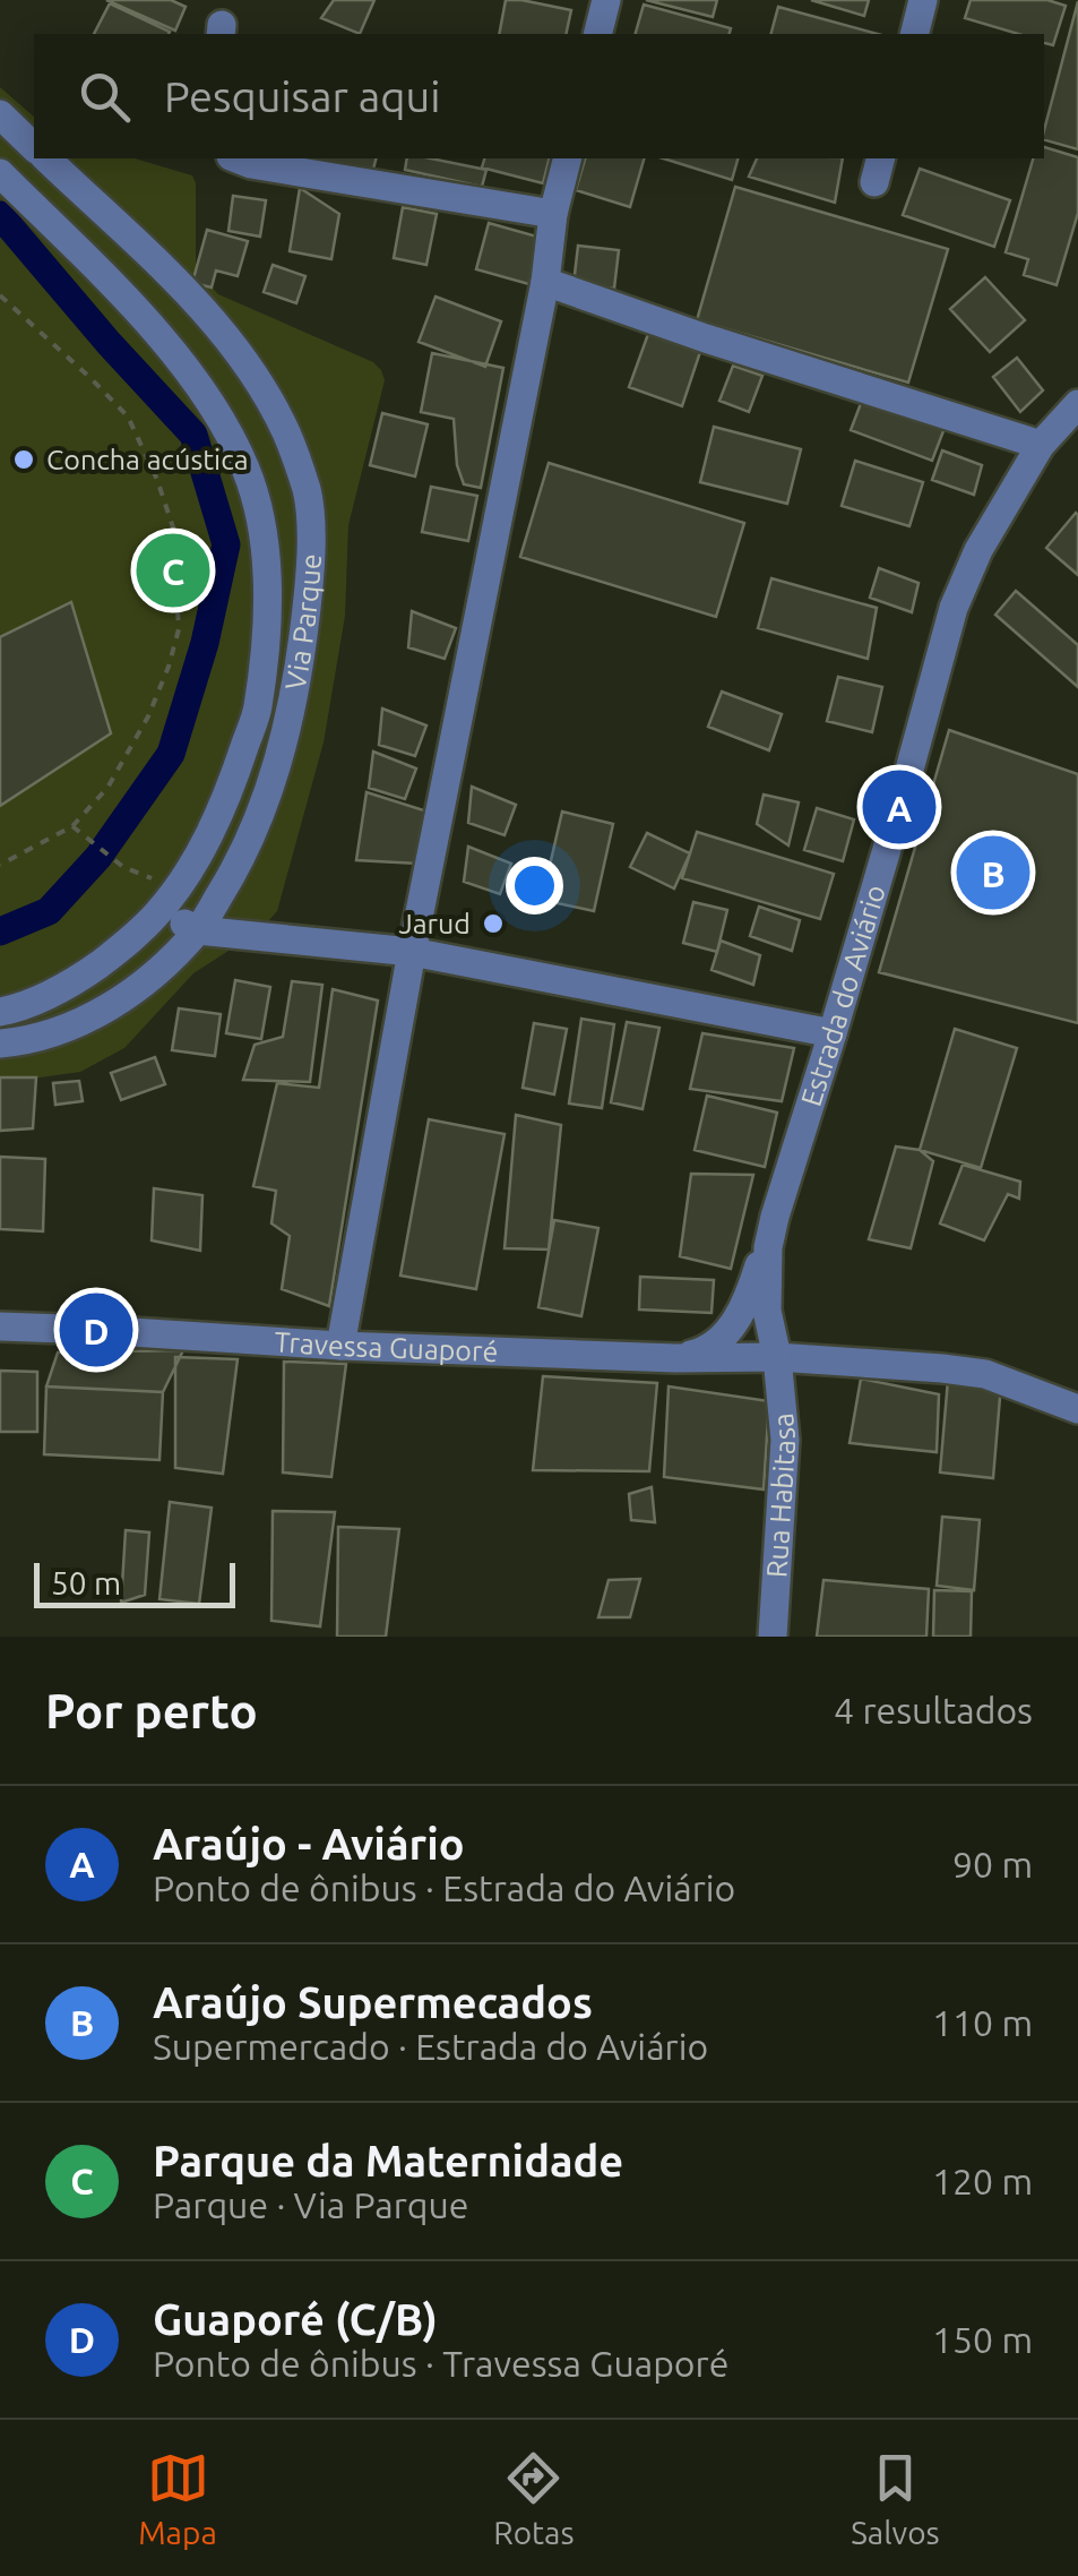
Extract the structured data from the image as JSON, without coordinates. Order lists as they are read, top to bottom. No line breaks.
{"streets":{"street":["Via Parque","Estrada do Aviário","Travessa Guaporé","Rua Habitasa"]},"crossings":[["Estrada do Aviário","Travessa Guaporé"],["Estrada do Aviário","Rua Habitasa"],["Travessa Guaporé","Rua Habitasa"]],"places":["Concha acústica","Jarud"],"scale_bar":"50 m","page":{"search":"Pesquisar aqui","pins":["C","A","B","D"],"scale":"50 m","heading":["Por perto","4 resultados"],"list":[{"mark":"A","name":"Araújo - Aviário","note":"Ponto de ônibus · Estrada do Aviário","value":"90 m"},{"mark":"B","name":"Araújo Supermecados","note":"Supermercado · Estrada do Aviário","value":"110 m"},{"mark":"C","name":"Parque da Maternidade","note":"Parque · Via Parque","value":"120 m"},{"mark":"D","name":"Guaporé (C/B)","note":"Ponto de ônibus · Travessa Guaporé","value":"150 m"}],"nav":["Mapa","Rotas","Salvos"]}}
